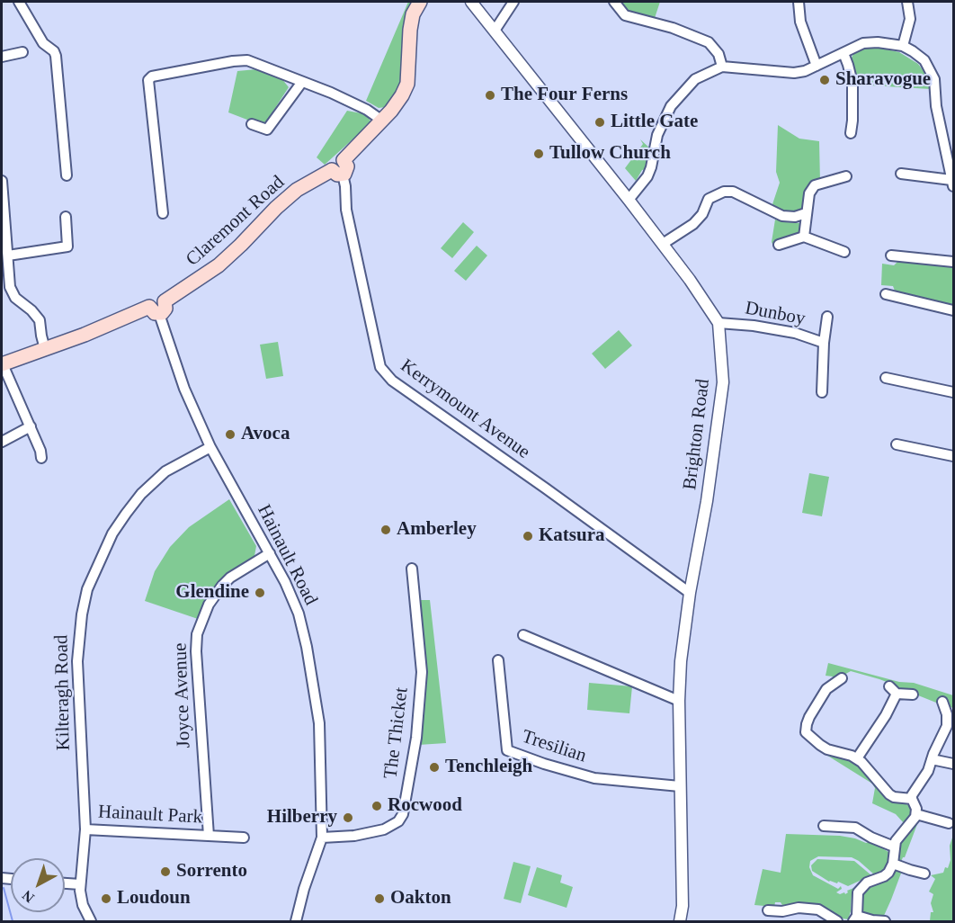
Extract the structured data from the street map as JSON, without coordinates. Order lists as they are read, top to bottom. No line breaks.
{"streets":{"main road":["Claremont Road"],"street":["Dunboy","Kerrymount Avenue","Brighton Road","Hainault Road","Kilteragh Road","Joyce Avenue","The Thicket","Tresilian","Hainault Park"]},"crossings":[["Claremont Road","Kerrymount Avenue"],["Claremont Road","Hainault Road"],["Dunboy","Brighton Road"],["Kerrymount Avenue","Brighton Road"],["Brighton Road","Tresilian"],["Hainault Road","Kilteragh Road"],["Hainault Road","Joyce Avenue"],["Hainault Road","The Thicket"],["Kilteragh Road","Hainault Park"],["Joyce Avenue","Hainault Park"]],"places":["Sharavogue","The Four Ferns","Little Gate","Tullow Church","Avoca","Amberley","Katsura","Glendine","Tenchleigh","Rocwood","Hilberry","Sorrento","Loudoun","Oakton"],"north":"bottom left"}
